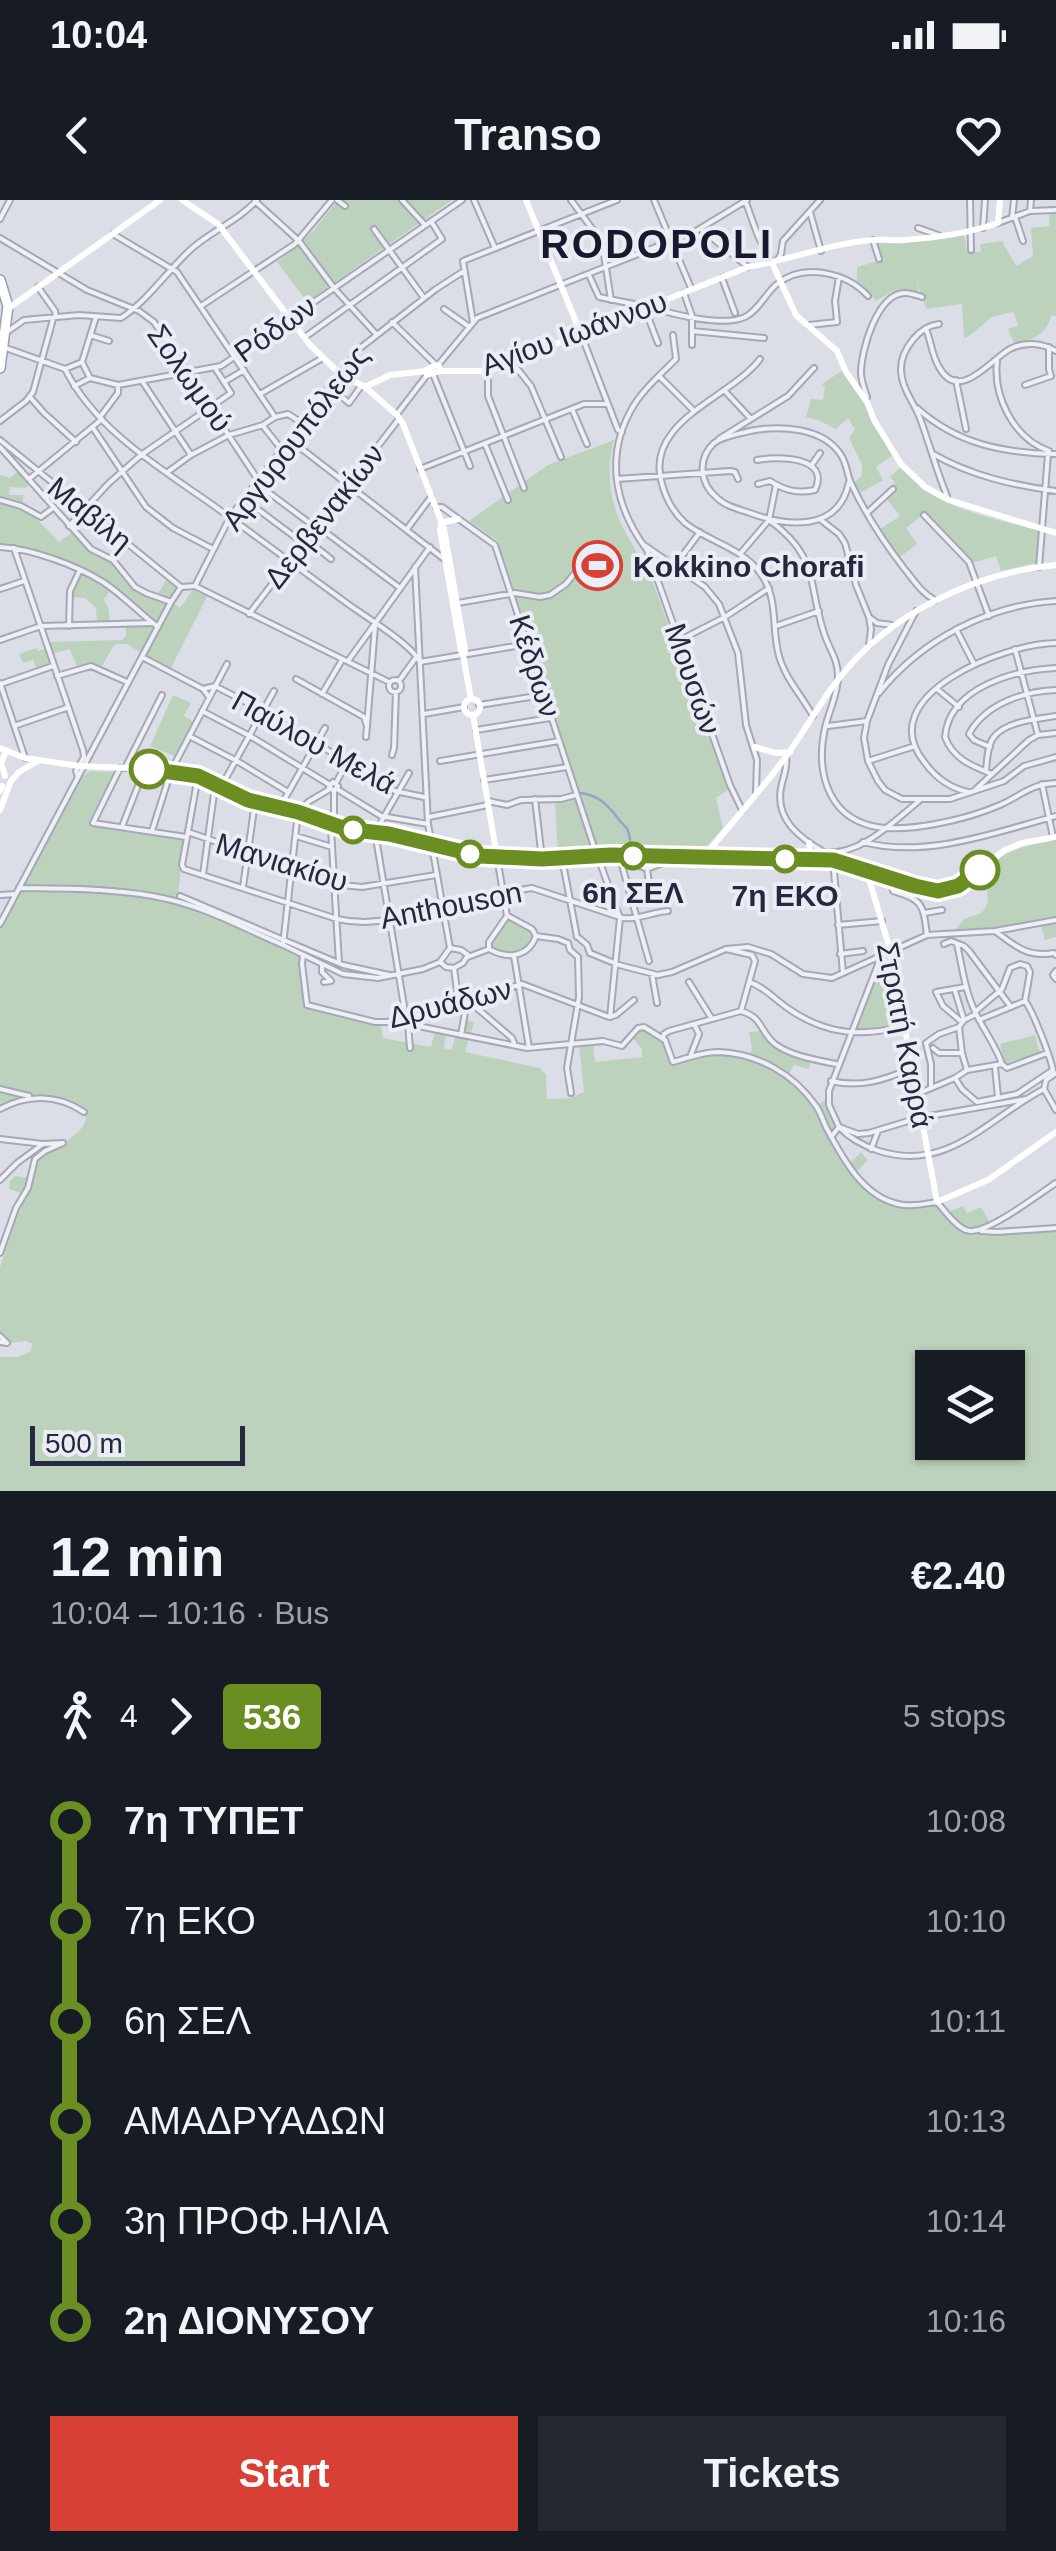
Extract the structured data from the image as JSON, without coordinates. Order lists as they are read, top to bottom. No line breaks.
{"streets":{"street":["Ρόδων","Αγίου Ιωάννου","Σολωμού","Αργυρουπόλεως","Μαβίλη","Δερβενακίων","Κέδρων","Μουσών","Παύλου Μελά","Μανιακίου","Anthouson","Δρυάδων","Στρατή Καρρά"]},"crossings":[["Ρόδων","Σολωμού"],["Αγίου Ιωάννου","Δερβενακίων"],["Σολωμού","Αργυρουπόλεως"],["Σολωμού","Δερβενακίων"],["Κέδρων","Anthouson"],["Μανιακίου","Anthouson"]],"districts":["RODOPOLI"],"places":{"sports":["Kokkino Chorafi"],"other":["6η ΣΕΛ","7η ΕΚΟ"]},"lines":["bus line 536"],"scale_bar":"500 m","page":{"status":"10:04","header":"Transo","scale":"500 m","heading":["12 min","10:04 – 10:16 · Bus","€2.40"],"legs":["4","536","5 stops"],"list":[{"name":"7η ΤΥΠΕΤ","value":"10:08"},{"name":"7η ΕΚΟ","value":"10:10"},{"name":"6η ΣΕΛ","value":"10:11"},{"name":"ΑΜΑΔΡΥΑΔΩΝ","value":"10:13"},{"name":"3η ΠΡΟΦ.ΗΛΙΑ","value":"10:14"},{"name":"2η ΔΙΟΝΥΣΟΥ","value":"10:16"}],"buttons":["Start","Tickets"]}}
